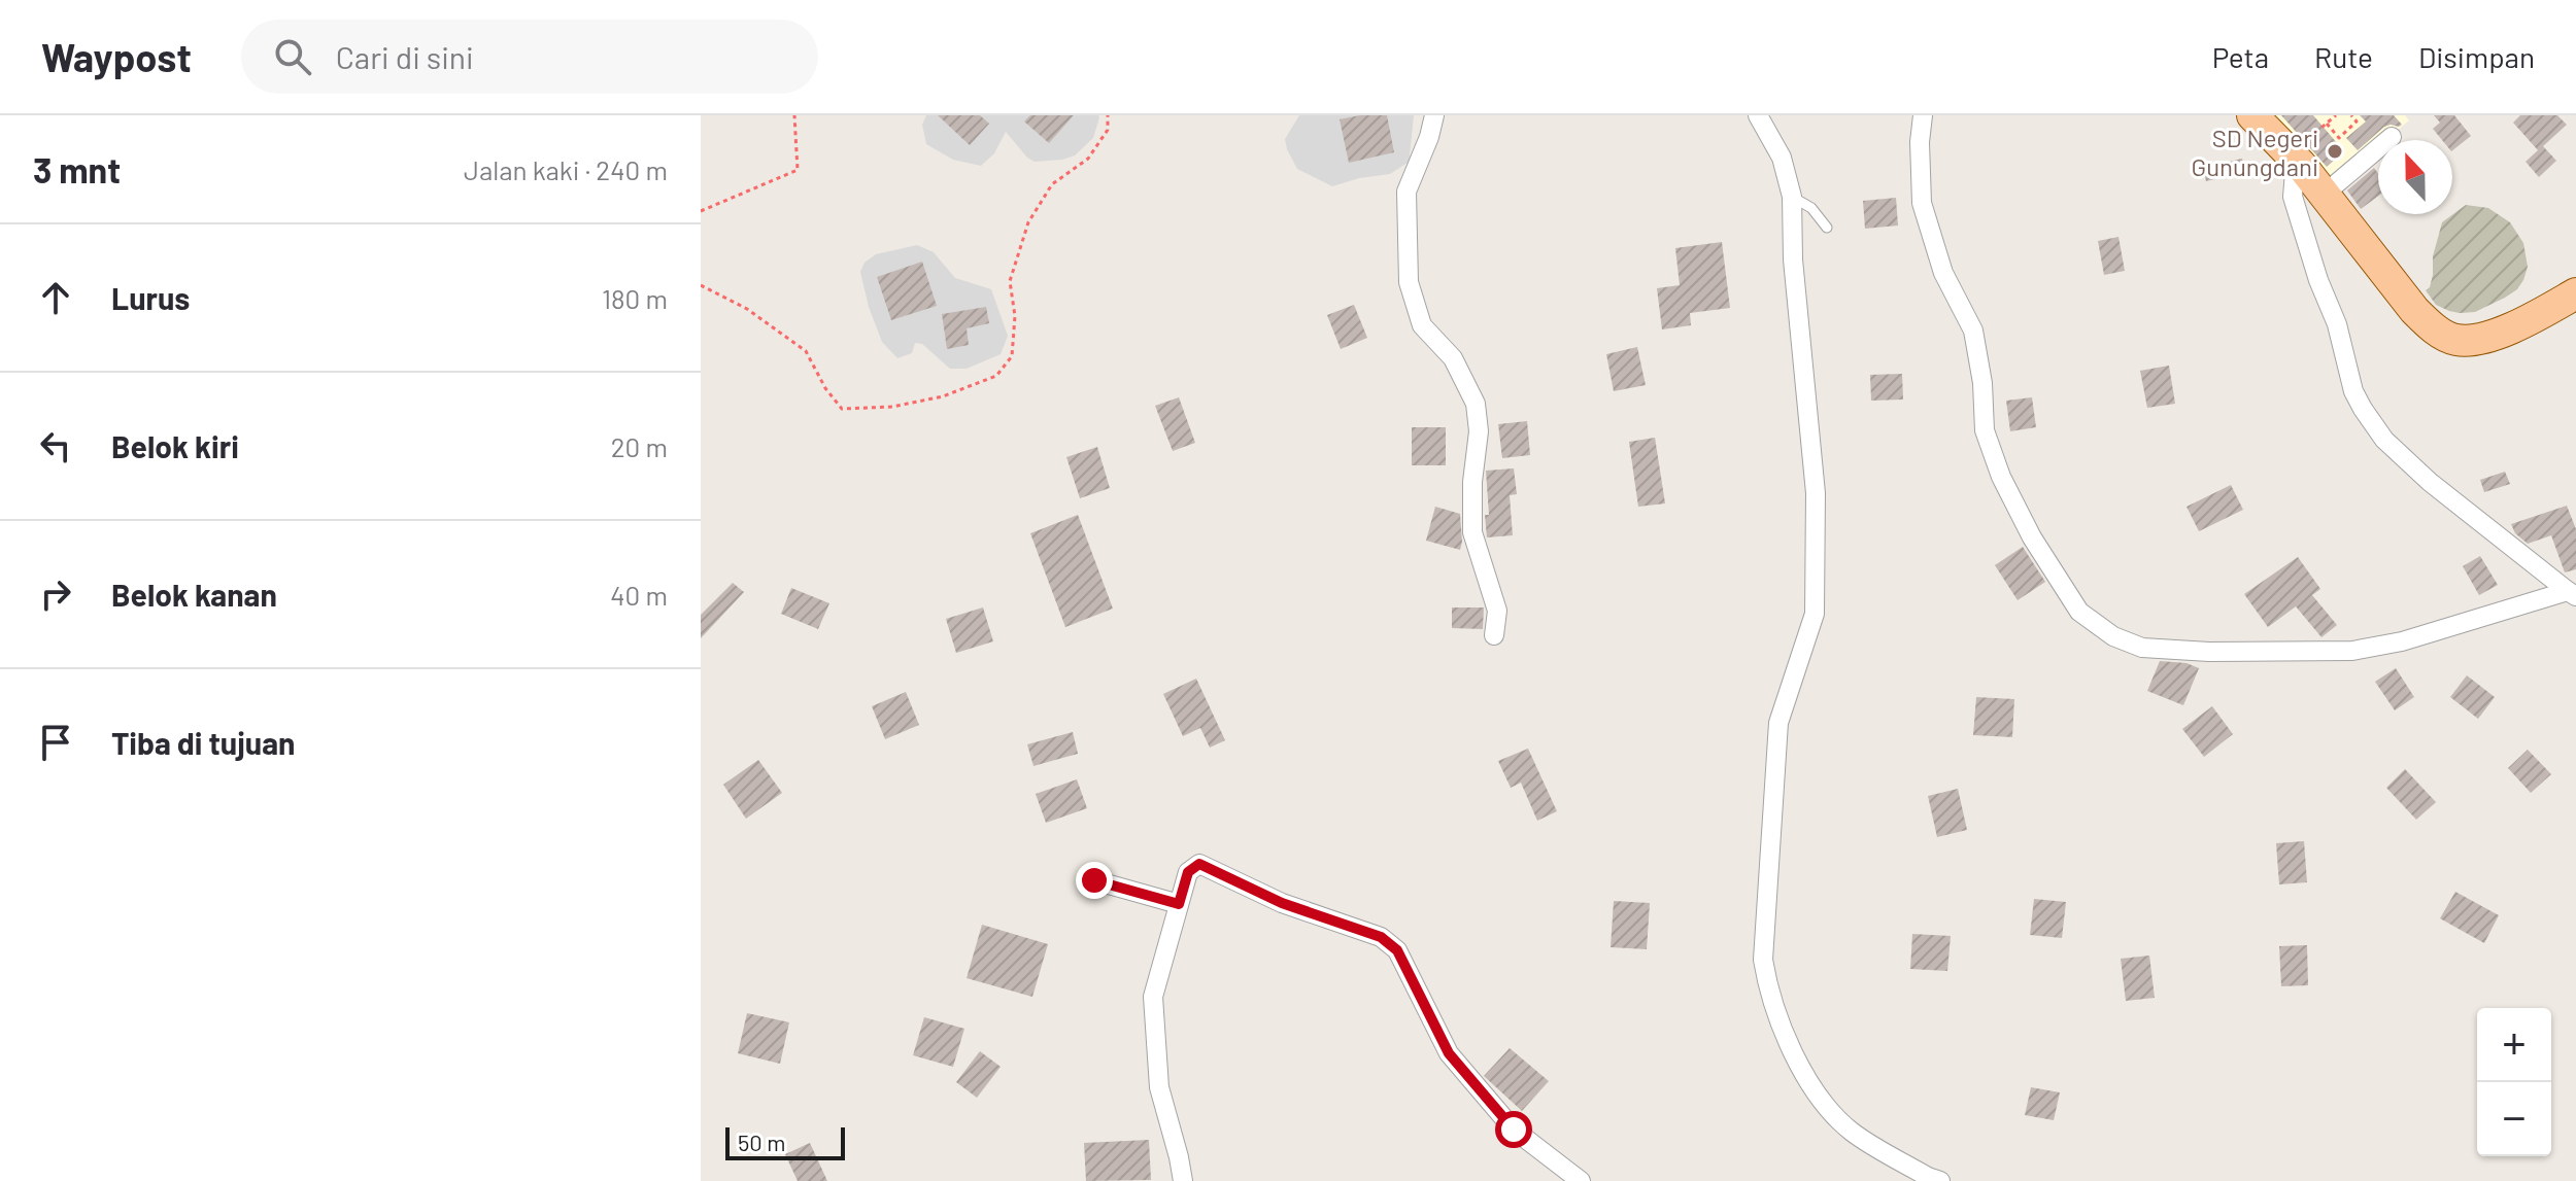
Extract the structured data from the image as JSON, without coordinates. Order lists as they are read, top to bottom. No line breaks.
{"places":["SD Negeri Gunungdani"],"scale_bar":"50 m","north":"top","page":{"header":"Waypost","search":"Cari di sini","nav":["Peta","Rute","Disimpan"],"heading":["3 mnt","Jalan kaki · 240 m"],"list":[["Lurus","180 m"],["Belok kiri","20 m"],["Belok kanan","40 m"],"Tiba di tujuan"],"map_buttons":["+","−"],"scale":"50 m"}}
